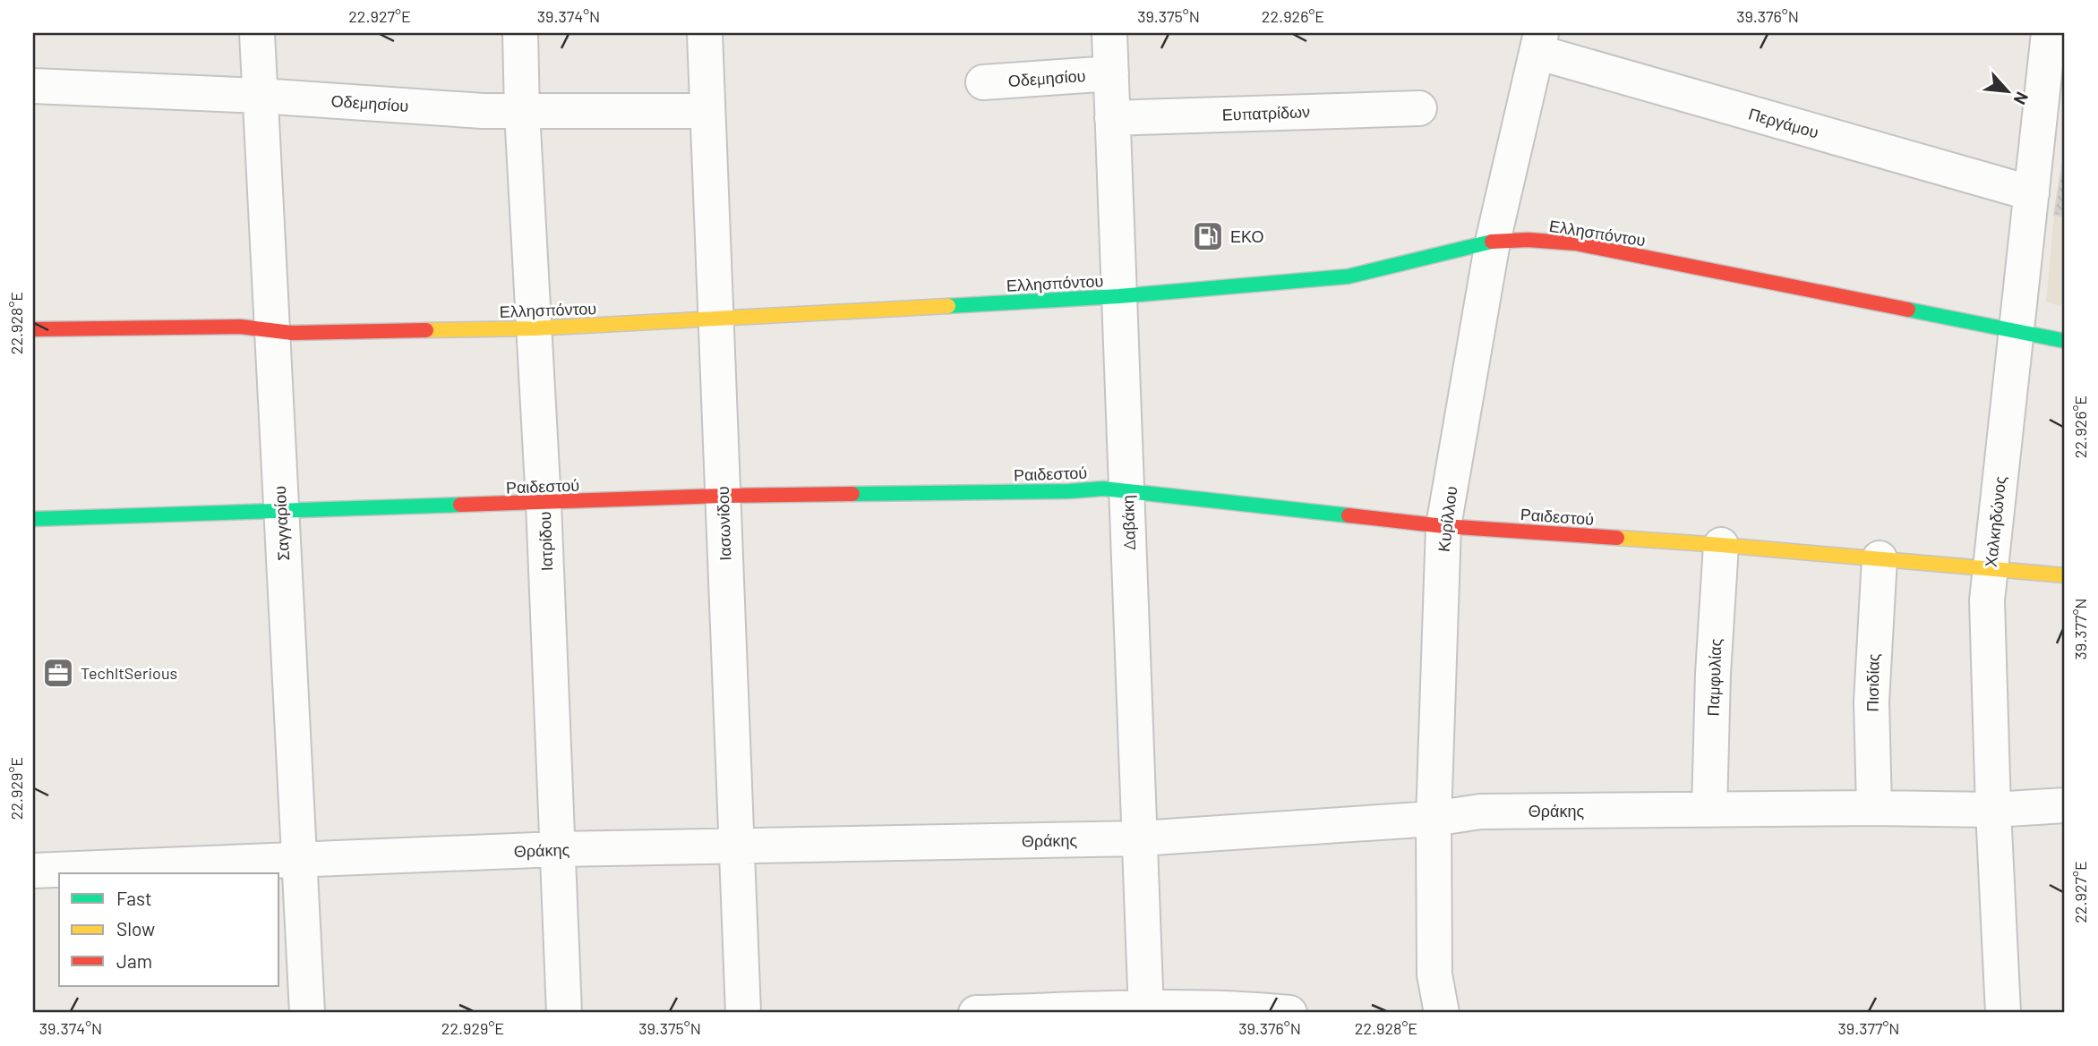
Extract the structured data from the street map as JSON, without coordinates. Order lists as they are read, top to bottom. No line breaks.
{"streets":{"street":["Οδεμησίου","Ευπατρίδων","Περγάμου","Ελλησπόντου","Ραιδεστού","Κυρίλλου","Χαλκηδώνος","Δαβάκη","Σαγγαρίου","Ιασωνίδου","Ιατρίδου","Παμφυλίας","Πισιδίας","Θράκης"]},"crossings":[["Οδεμησίου","Δαβάκη"],["Οδεμησίου","Σαγγαρίου"],["Οδεμησίου","Ιασωνίδου"],["Οδεμησίου","Ιατρίδου"],["Ευπατρίδων","Δαβάκη"],["Περγάμου","Κυρίλλου"],["Περγάμου","Χαλκηδώνος"],["Ελλησπόντου","Κυρίλλου"],["Ελλησπόντου","Χαλκηδώνος"],["Ελλησπόντου","Δαβάκη"],["Ελλησπόντου","Σαγγαρίου"],["Ελλησπόντου","Ιασωνίδου"],["Ελλησπόντου","Ιατρίδου"],["Ραιδεστού","Κυρίλλου"],["Ραιδεστού","Χαλκηδώνος"],["Ραιδεστού","Δαβάκη"],["Ραιδεστού","Σαγγαρίου"],["Ραιδεστού","Ιασωνίδου"],["Ραιδεστού","Ιατρίδου"],["Ραιδεστού","Παμφυλίας"],["Ραιδεστού","Πισιδίας"],["Κυρίλλου","Θράκης"],["Χαλκηδώνος","Θράκης"],["Δαβάκη","Θράκης"],["Σαγγαρίου","Θράκης"],["Ιασωνίδου","Θράκης"],["Ιατρίδου","Θράκης"],["Παμφυλίας","Θράκης"],["Πισιδίας","Θράκης"]],"places":{"fuel station":["ΕΚΟ"],"office":["TechItSerious"]},"legend":["Fast","Slow","Jam"],"north":"bottom right","coordinates":["22.927°E","39.374°N","39.375°N","22.926°E","39.376°N","22.928°E","39.377°N","22.929°E"]}
